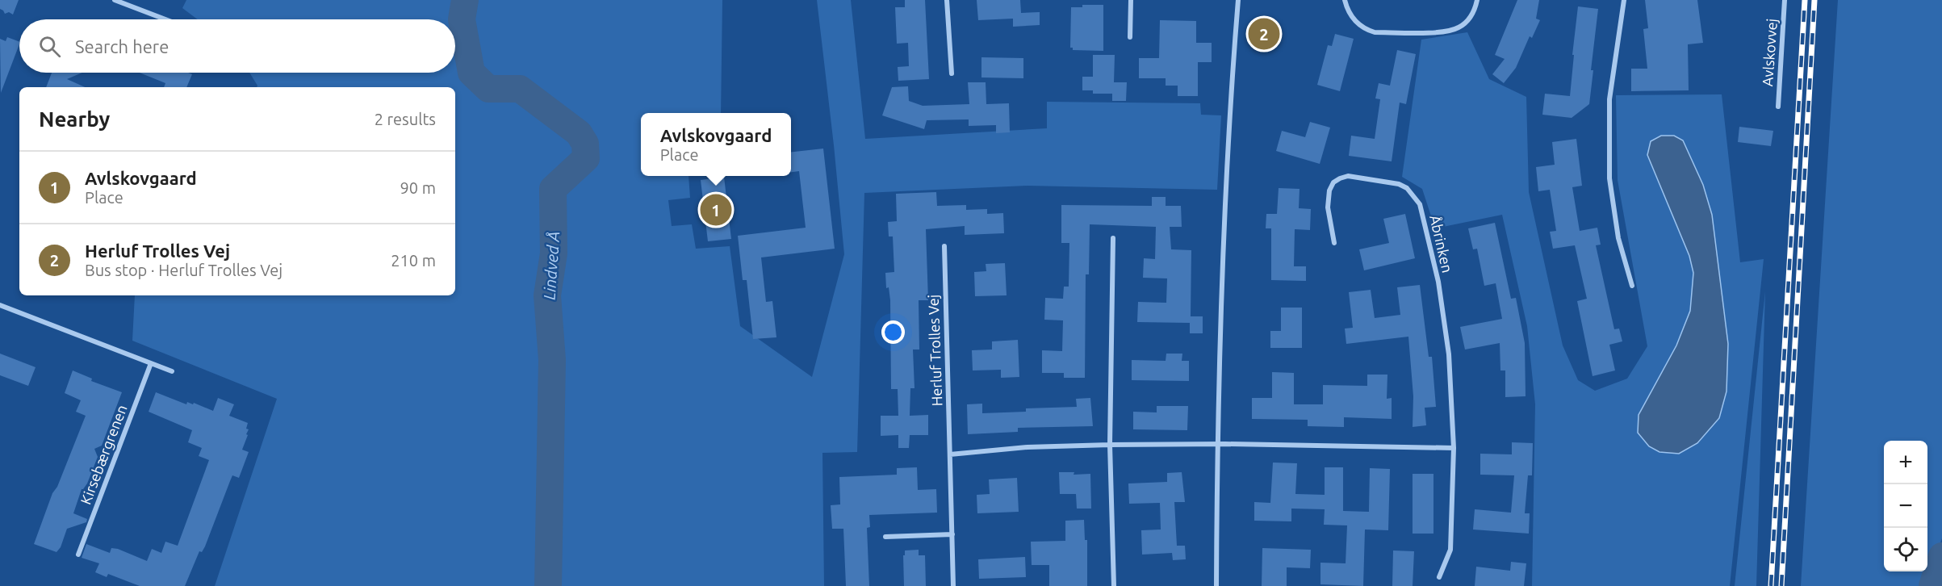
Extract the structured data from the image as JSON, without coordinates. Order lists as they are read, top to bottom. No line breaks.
{"streets":{"street":["Avlskovvej","Åbrinken","Herluf Trolles Vej","Kirsebærgrenen"]},"water":["Lindved Å"],"page":{"pins":["2","1"],"search":"Search here","heading":["Nearby","2 results"],"popup":["Avlskovgaard","Place"],"list":[{"mark":"1","name":"Avlskovgaard","note":"Place","value":"90 m"},{"mark":"2","name":"Herluf Trolles Vej","note":"Bus stop · Herluf Trolles Vej","value":"210 m"}],"map_buttons":["+","−"]}}
